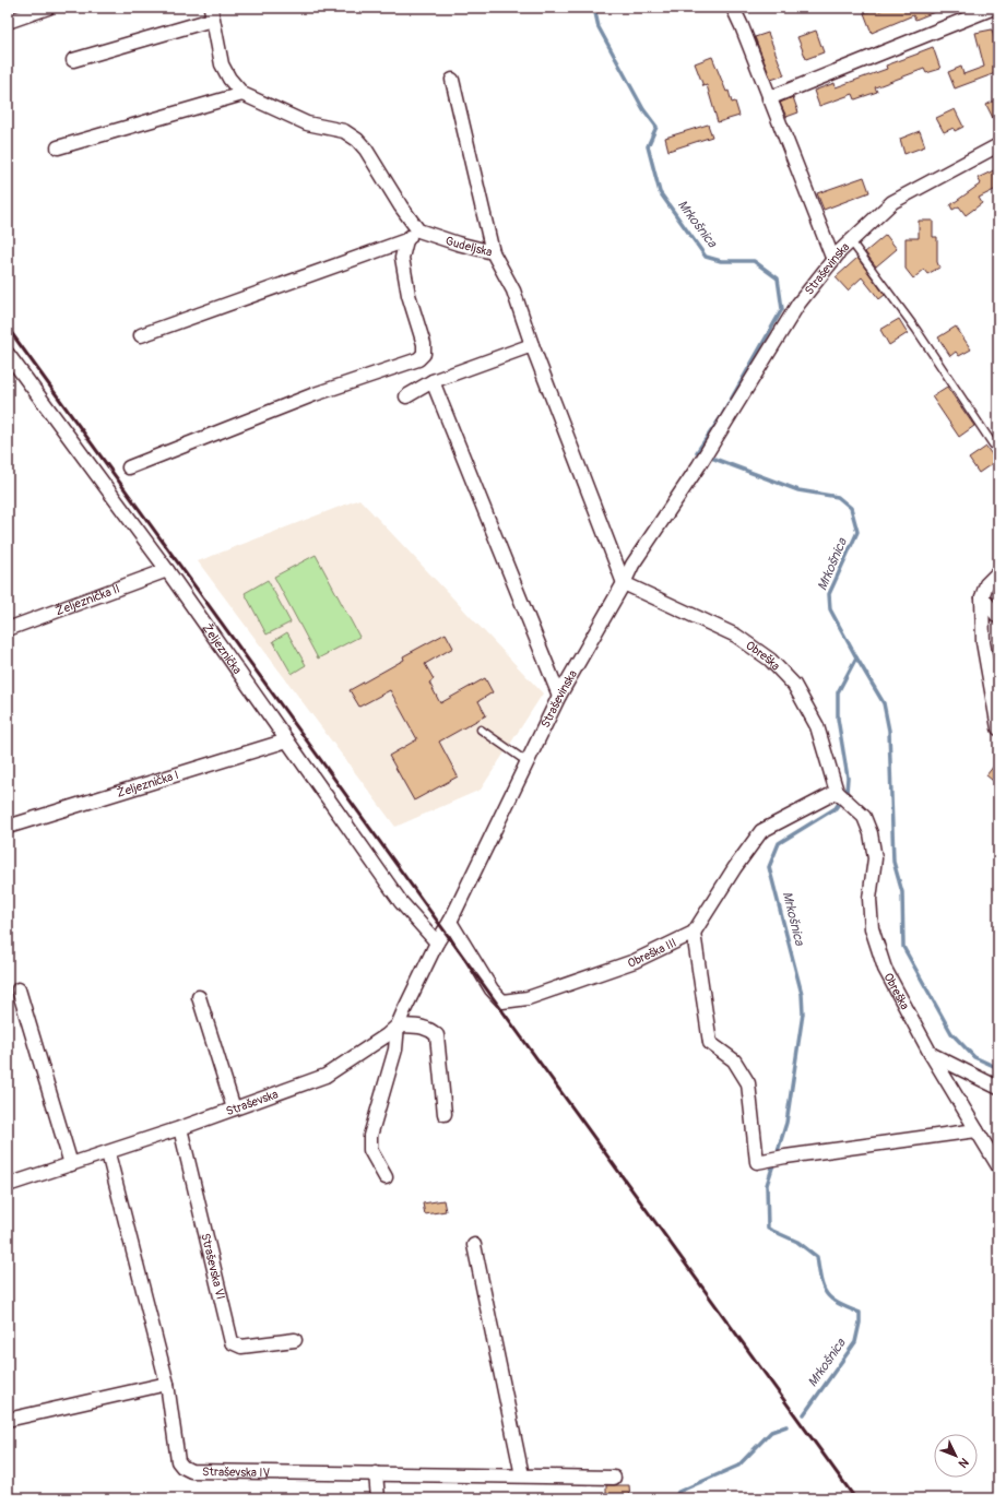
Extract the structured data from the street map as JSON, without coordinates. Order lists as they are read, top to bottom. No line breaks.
{"streets":{"street":["Gudeljska","Straševinska","Željeznička II","Željeznička","Obreška","Željeznička I","Obreška III","Straševska","Straševska VI","Straševska IV"]},"crossings":[["Gudeljska","Straševinska"],["Gudeljska","Obreška"],["Straševinska","Željeznička"],["Straševinska","Obreška"],["Straševinska","Obreška III"],["Straševinska","Straševska"],["Željeznička II","Željeznička"],["Željeznička","Željeznička I"],["Željeznička","Straševska"],["Straševska","Straševska VI"],["Straševska","Straševska IV"]],"water":["Mrkošnica"],"north":"bottom right"}
